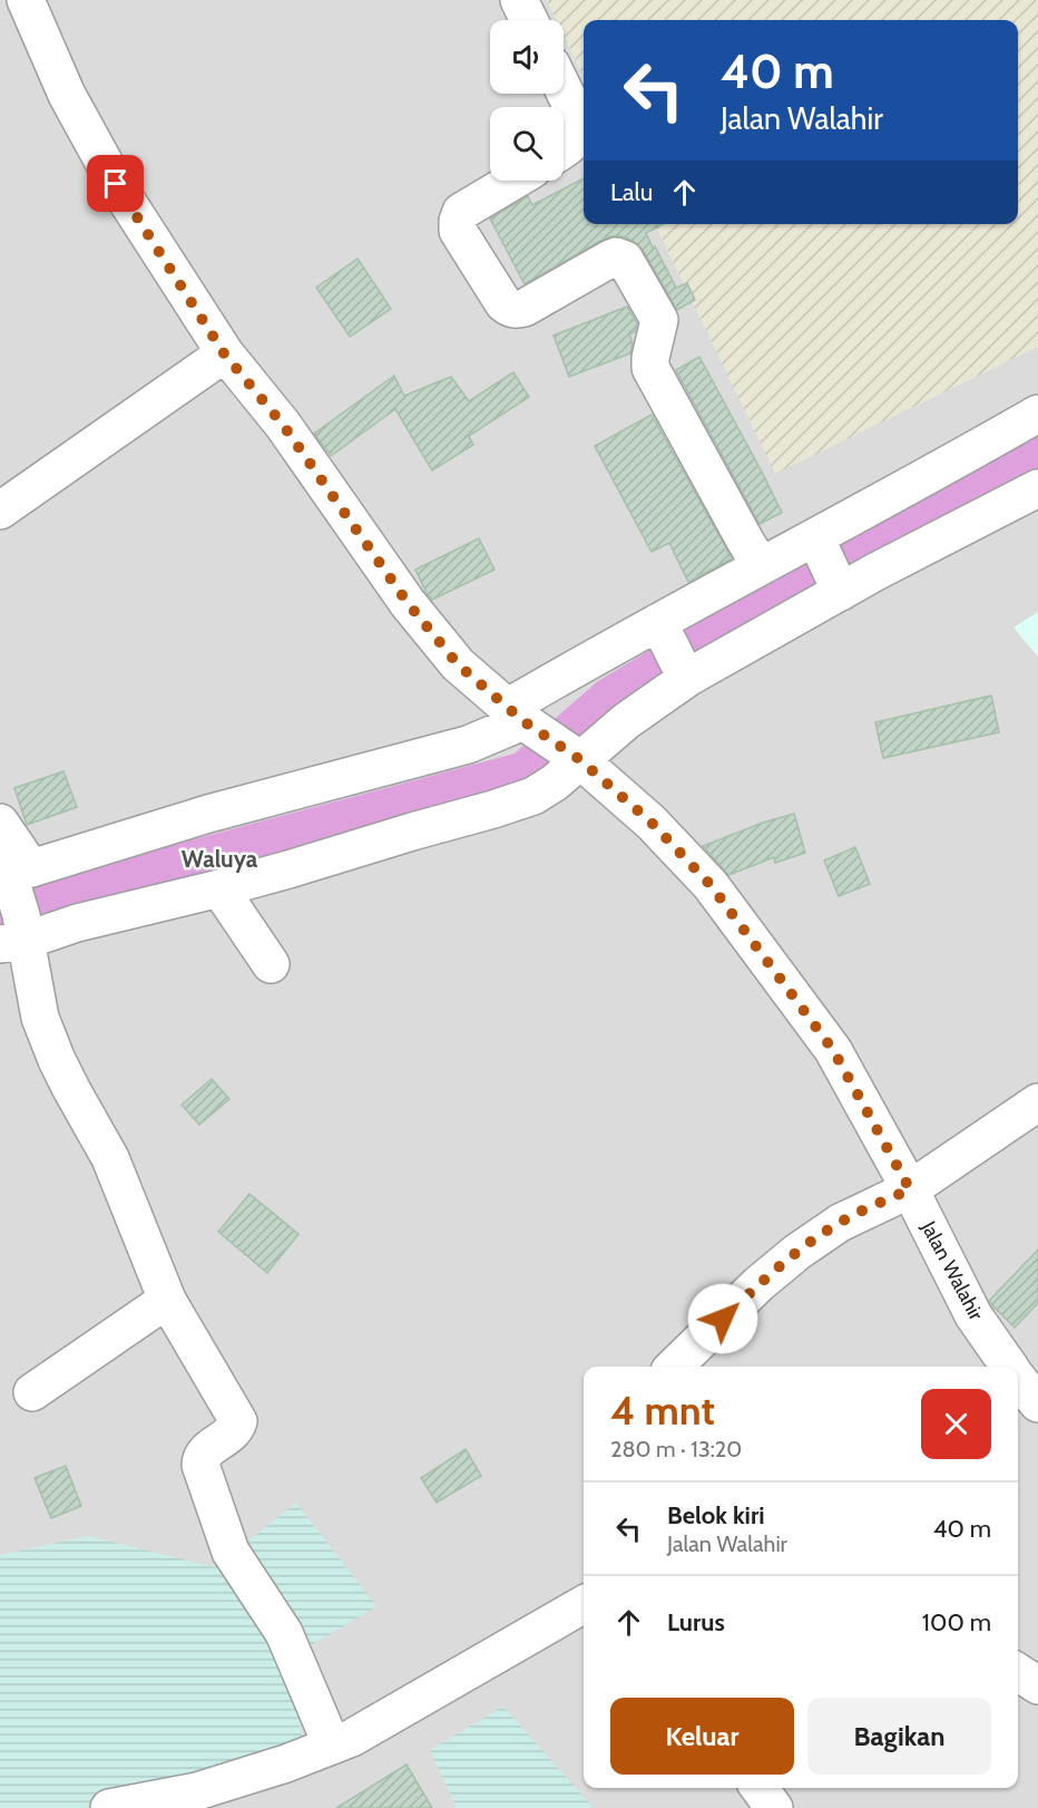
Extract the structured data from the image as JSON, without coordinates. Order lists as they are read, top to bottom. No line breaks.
{"streets":{"street":["Jalan Walahir"]},"districts":["Waluya"],"page":{"turn":["40 m","Jalan Walahir"],"then":"Lalu","heading":["4 mnt","280 m · 13:20"],"list":[{"name":"Belok kiri","note":"Jalan Walahir","value":"40 m"},{"name":"Lurus","value":"100 m"}],"buttons":["Keluar","Bagikan"]}}
